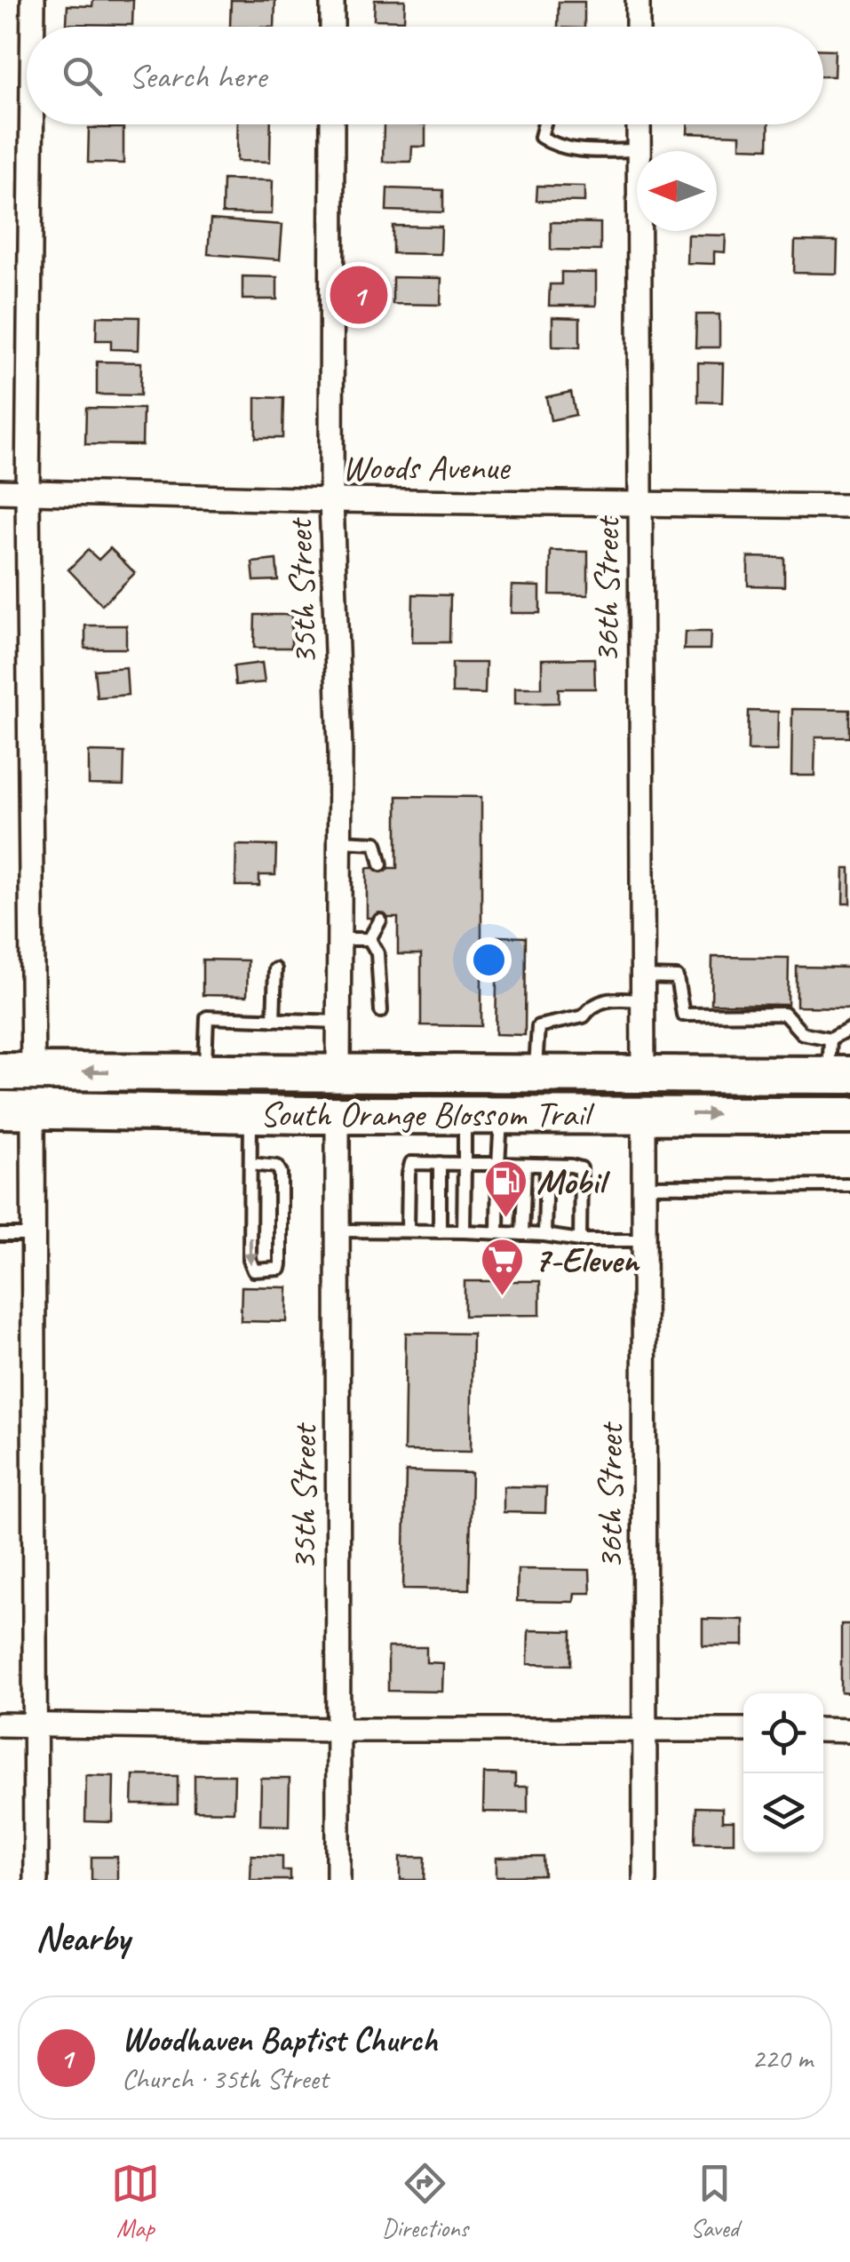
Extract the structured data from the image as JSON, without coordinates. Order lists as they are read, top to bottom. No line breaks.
{"streets":{"main road":["South Orange Blossom Trail"],"street":["Woods Avenue","36th Street","35th Street"]},"crossings":[["Woods Avenue","36th Street"],["Woods Avenue","35th Street"],["36th Street","South Orange Blossom Trail"],["35th Street","South Orange Blossom Trail"]],"places":{"fuel station":["Mobil"],"supermarket":["7-Eleven"]},"north":"left","page":{"search":"Search here","pins":"1","heading":"Nearby","list":[{"mark":"1","name":"Woodhaven Baptist Church","note":"Church · 35th Street","value":"220 m"}],"nav":["Map","Directions","Saved"]}}
